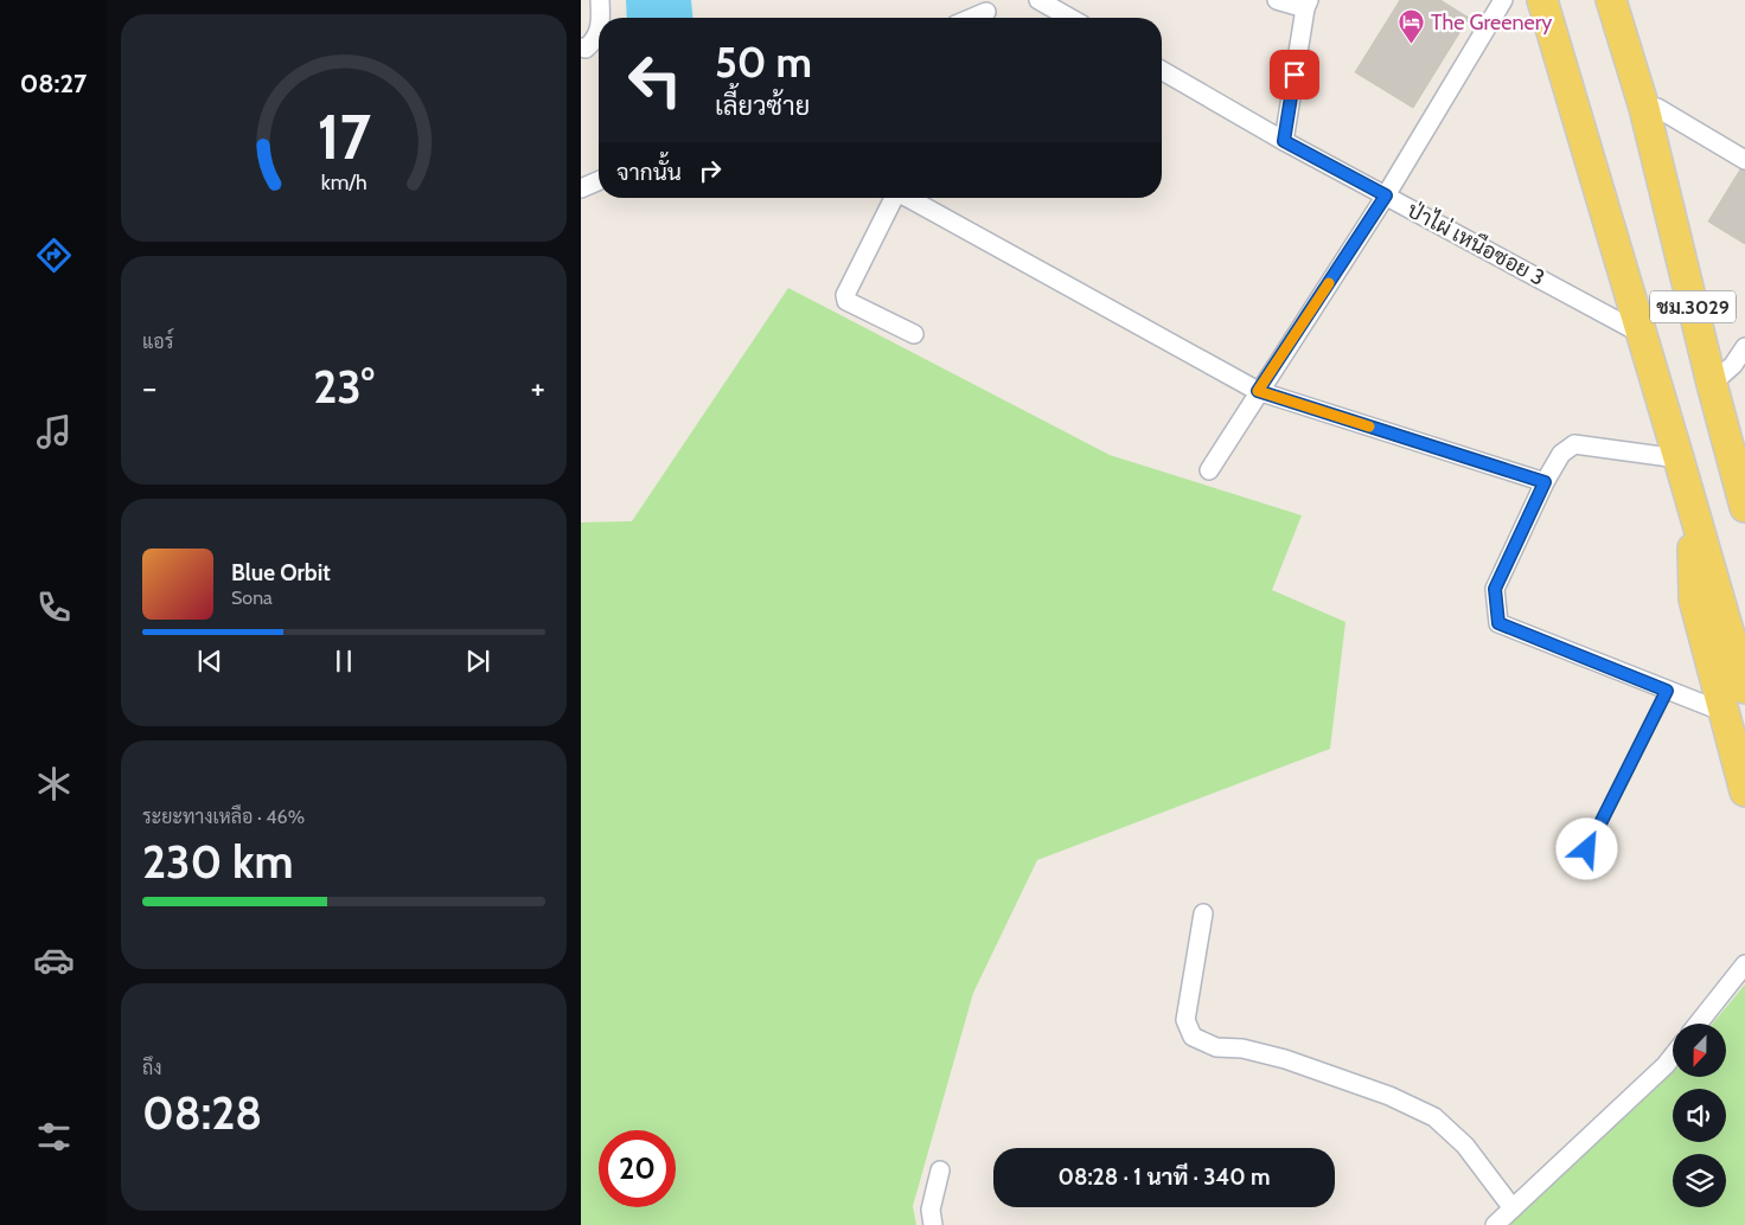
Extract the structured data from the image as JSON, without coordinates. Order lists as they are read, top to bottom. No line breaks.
{"streets":{"main road":["ชม.3029"],"street":["ป่าไผ่ เหนือซอย 3"]},"crossings":[["ป่าไผ่ เหนือซอย 3","ชม.3029"]],"places":{"hotel":["The Greenery"]},"north":"bottom","page":{"tabs":"08:27","turn":["50 m","เลี้ยวซ้าย"],"then":"จากนั้น","tile":["แอร์",["ระยะทางเหลือ · 46%","230 km"],["ถึง","08:28"]],"heat":["−","23°","+"],"song":["Blue Orbit","Sona"],"limit":"20","trip":"08:28 · 1 นาที · 340 m","gauge":["17","km/h"]}}
